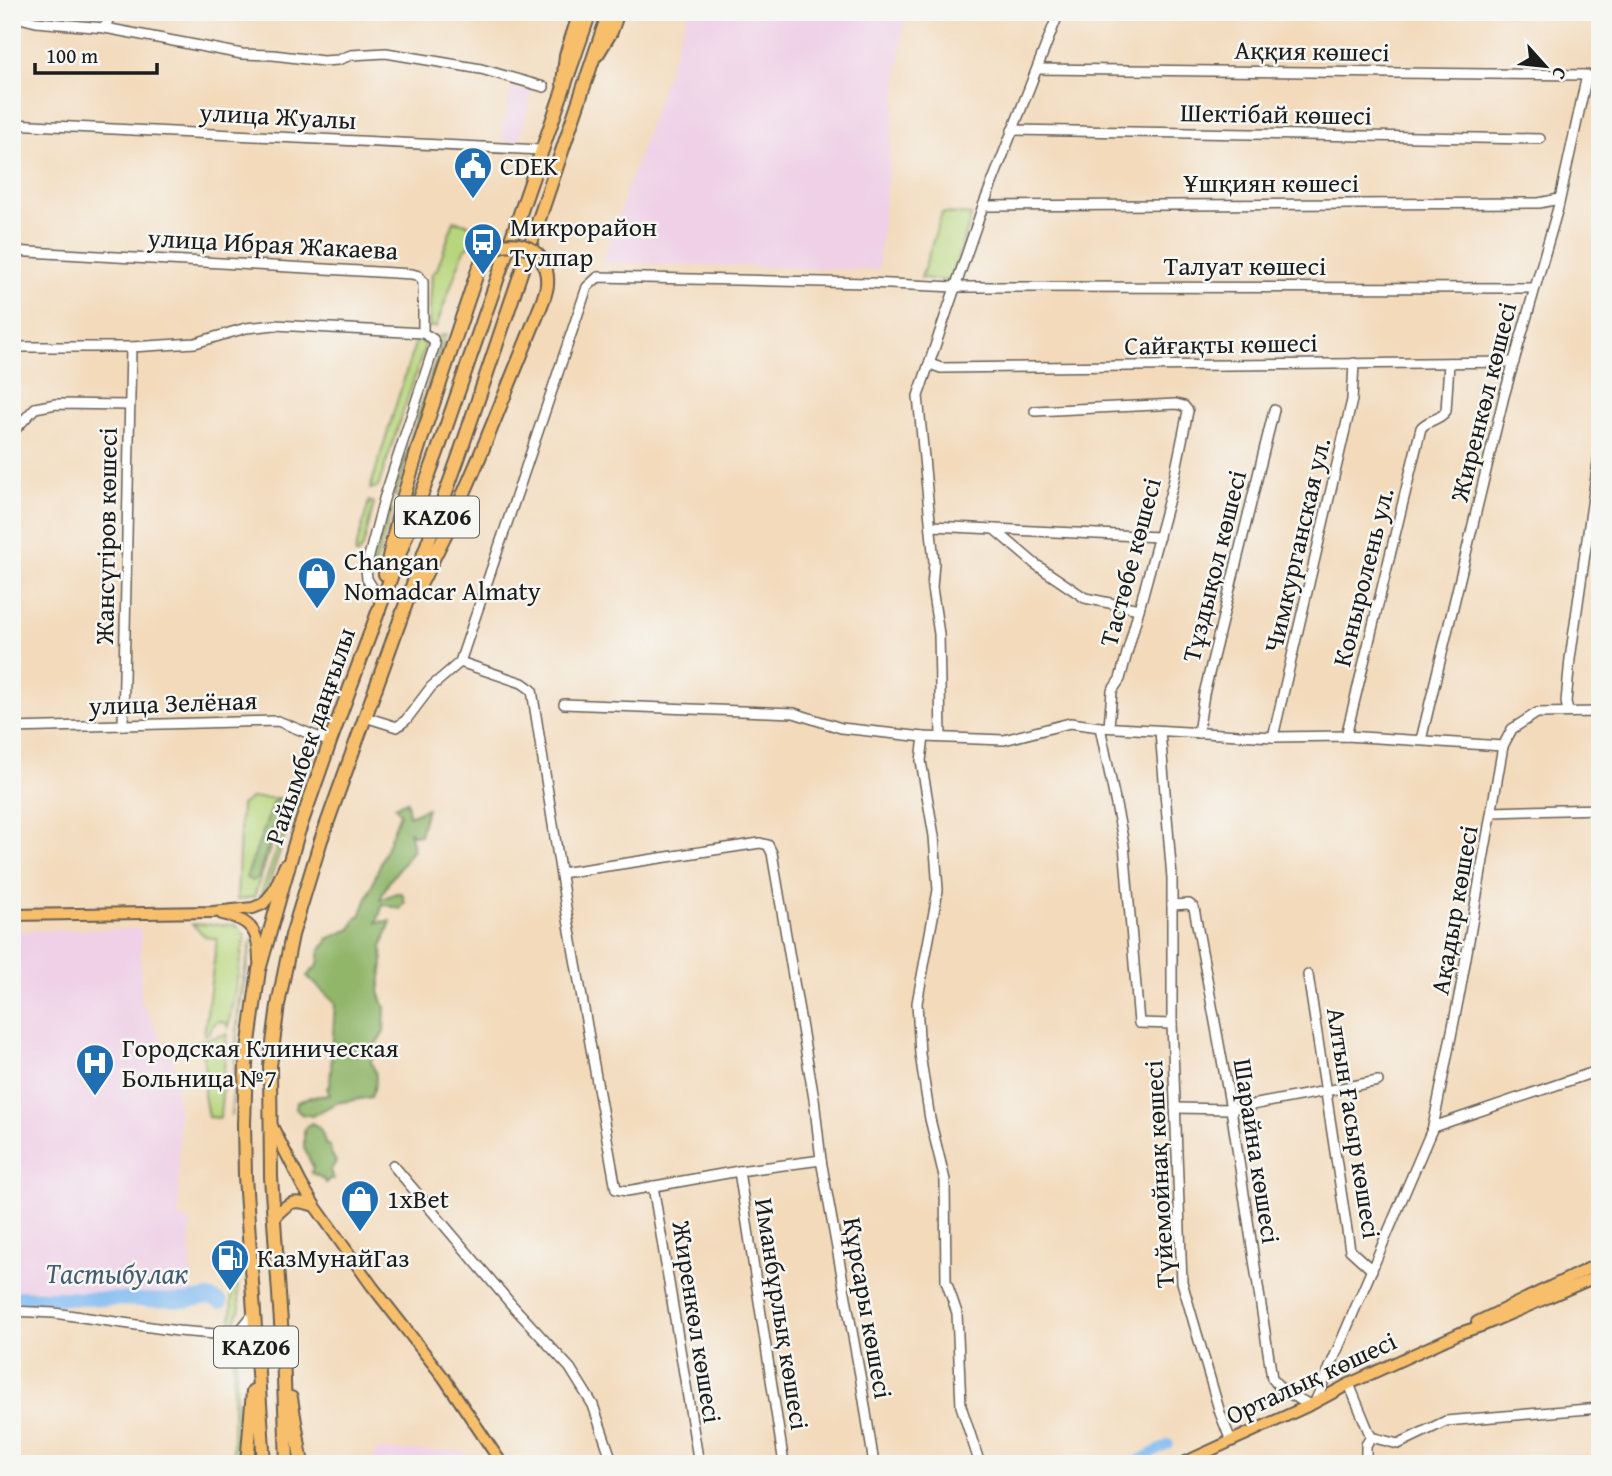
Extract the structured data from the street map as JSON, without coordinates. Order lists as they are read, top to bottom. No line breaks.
{"streets":{"highway":["KАZ06","Райымбек даңғылы"],"main road":["Орталық көшесі"],"street":["Аққия көшесі","Шектібай көшесі","улица Жуалы","Ұшқиян көшесі","улица Ибрая Жакаева","Талуат көшесі","Сайғақты көшесі","Жиренкөл көшесі","Жансүгіров көшесі","Чимкурганская ул.","Тастөбе көшесі","Тұздықол көшесі","Коныролень ул.","улица Зелёная","Ақадыр көшесі","Алтын Ғасыр көшесі","Шарайна көшесі","Түйемойнақ көшесі","Құрсары көшесі","Иманбұрлық көшесі"]},"crossings":[["Аққия көшесі","Жиренкөл көшесі"],["улица Жуалы","Райымбек даңғылы"],["Ұшқиян көшесі","Жиренкөл көшесі"],["Талуат көшесі","Жиренкөл көшесі"],["Сайғақты көшесі","Жиренкөл көшесі"],["Сайғақты көшесі","Чимкурганская ул."],["Сайғақты көшесі","Коныролень ул."],["Жансүгіров көшесі","улица Зелёная"],["Тастөбе көшесі","Түйемойнақ көшесі"],["улица Зелёная","Райымбек даңғылы"],["Ақадыр көшесі","Алтын Ғасыр көшесі"],["Ақадыр көшесі","Шарайна көшесі"],["Ақадыр көшесі","Орталық көшесі"],["Шарайна көшесі","Түйемойнақ көшесі"],["Шарайна көшесі","Орталық көшесі"],["Түйемойнақ көшесі","Орталық көшесі"]],"water":["Тастыбулак"],"places":{"public building":["CDEK"],"bus stop":["Микрорайон Тулпар"],"shop":["Changan Nomadcar Almaty","1xBet"],"hospital":["Городская Клиническая Больница №7"],"fuel station":["КазМунайГаз"]},"scale_bar":"100 m","north":"bottom right"}
